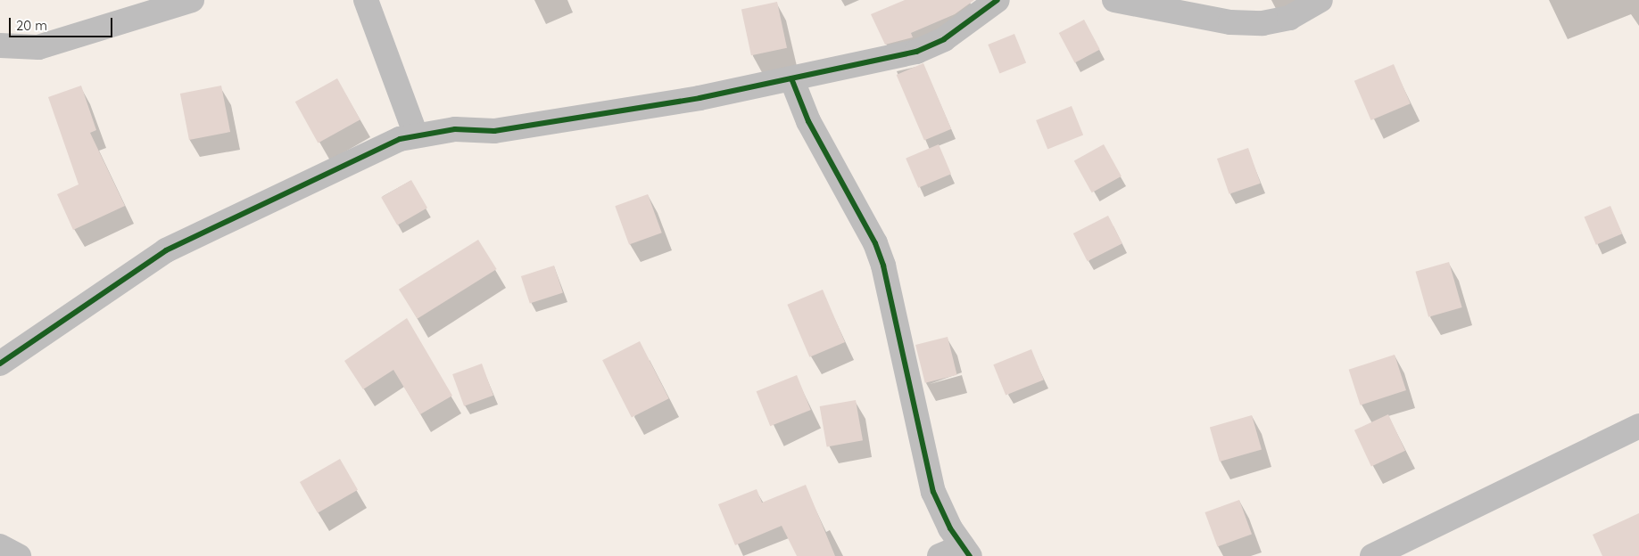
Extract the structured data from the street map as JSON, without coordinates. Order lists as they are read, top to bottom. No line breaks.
{"scale_bar":"20 m"}
